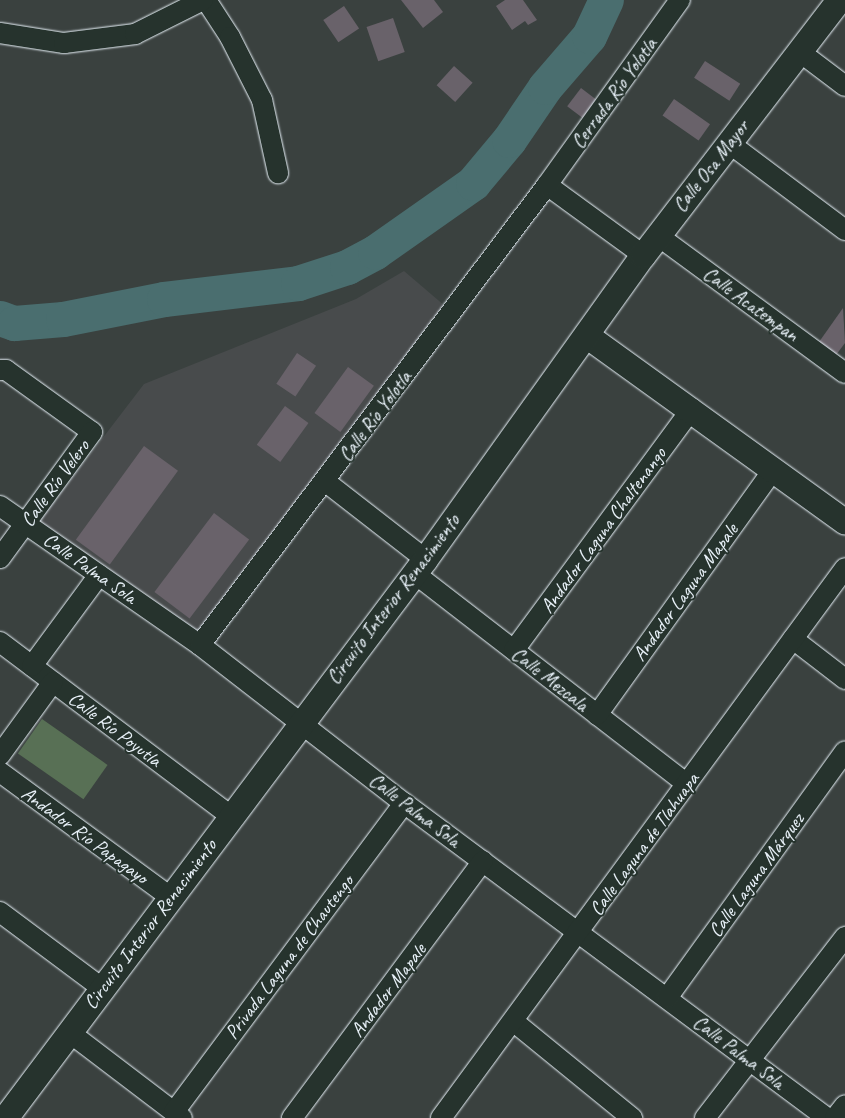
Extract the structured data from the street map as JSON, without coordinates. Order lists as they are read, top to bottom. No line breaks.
{"streets":{"main road":["Calle Osa Mayor","Circuito Interior Renacimiento"],"street":["Cerrada Río Yolotla","Calle Acatempan","Calle Río Yolotla","Calle Río Velero","Andador Laguna Chaltenango","Calle Palma Sola","Andador Laguna Mapale","Calle Mezcala","Calle Río Poyutla","Andador Río Papagayo","Calle Laguna de Tlahuapa","Calle Laguna Márquez","Privada Laguna de Chautengo","Andador Mapale"]},"crossings":[["Cerrada Río Yolotla","Calle Acatempan"],["Cerrada Río Yolotla","Calle Río Yolotla"],["Calle Osa Mayor","Calle Acatempan"],["Calle Osa Mayor","Circuito Interior Renacimiento"],["Calle Acatempan","Calle Río Yolotla"],["Calle Río Yolotla","Calle Palma Sola"],["Calle Río Yolotla","Calle Mezcala"],["Calle Río Velero","Calle Palma Sola"],["Andador Laguna Chaltenango","Calle Mezcala"],["Calle Palma Sola","Circuito Interior Renacimiento"],["Calle Palma Sola","Calle Laguna de Tlahuapa"],["Calle Palma Sola","Calle Laguna Márquez"],["Calle Palma Sola","Privada Laguna de Chautengo"],["Calle Palma Sola","Andador Mapale"],["Andador Laguna Mapale","Calle Mezcala"],["Circuito Interior Renacimiento","Calle Mezcala"],["Circuito Interior Renacimiento","Calle Río Poyutla"],["Circuito Interior Renacimiento","Andador Río Papagayo"],["Calle Mezcala","Calle Laguna de Tlahuapa"]]}
